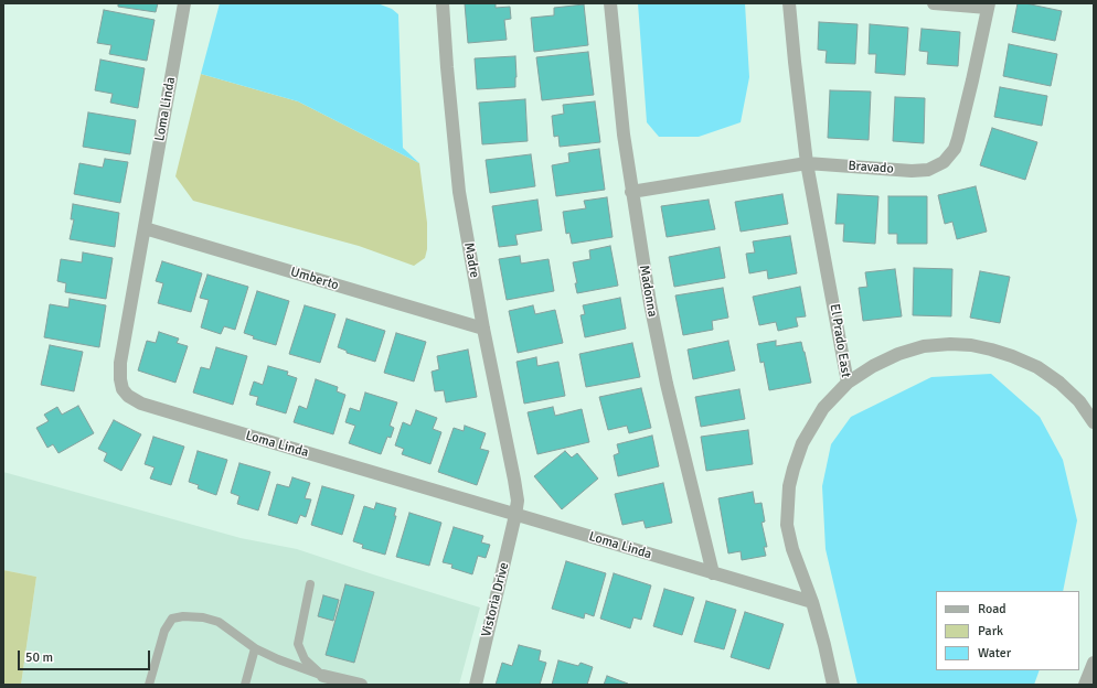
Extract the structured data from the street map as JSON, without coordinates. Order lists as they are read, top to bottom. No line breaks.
{"streets":{"street":["Loma Linda","Bravado","Madre","Umberto","Madonna","El Prado East","Vistoria Drive"]},"crossings":[["Loma Linda","Madre"],["Loma Linda","Umberto"],["Loma Linda","Madonna"],["Loma Linda","El Prado East"],["Loma Linda","Vistoria Drive"],["Bravado","Madonna"],["Bravado","El Prado East"],["Madre","Umberto"],["Madre","Vistoria Drive"]],"legend":["Road","Park","Water"],"scale_bar":"50 m"}
